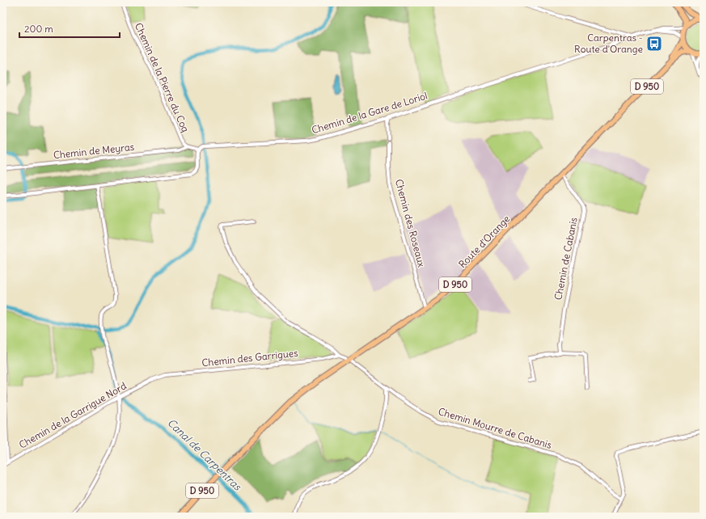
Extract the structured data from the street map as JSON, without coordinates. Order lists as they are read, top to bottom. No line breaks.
{"streets":{"main road":["D 950","Route d'Orange"],"street":["Chemin de la Pierre du Coq","Chemin de la Gare de Loriol","Chemin de Meyras","Chemin des Roseaux","Chemin de Cabanis","Chemin des Garrigues","Chemin de la Garrigue Nord","Chemin Mourre de Cabanis"]},"crossings":[["Chemin de la Pierre du Coq","Chemin de la Gare de Loriol"],["Chemin de la Pierre du Coq","Chemin de Meyras"],["D 950","Chemin de la Gare de Loriol"],["D 950","Route d'Orange"],["Chemin de la Gare de Loriol","Chemin des Roseaux"],["Chemin de la Gare de Loriol","Route d'Orange"],["Chemin des Roseaux","Route d'Orange"],["Route d'Orange","Chemin de Cabanis"],["Route d'Orange","Chemin Mourre de Cabanis"],["Chemin des Garrigues","Chemin de la Garrigue Nord"]],"water":["Canal de Carpentras"],"places":{"bus stop":["Carpentras - Route d'Orange"]},"scale_bar":"200 m"}
